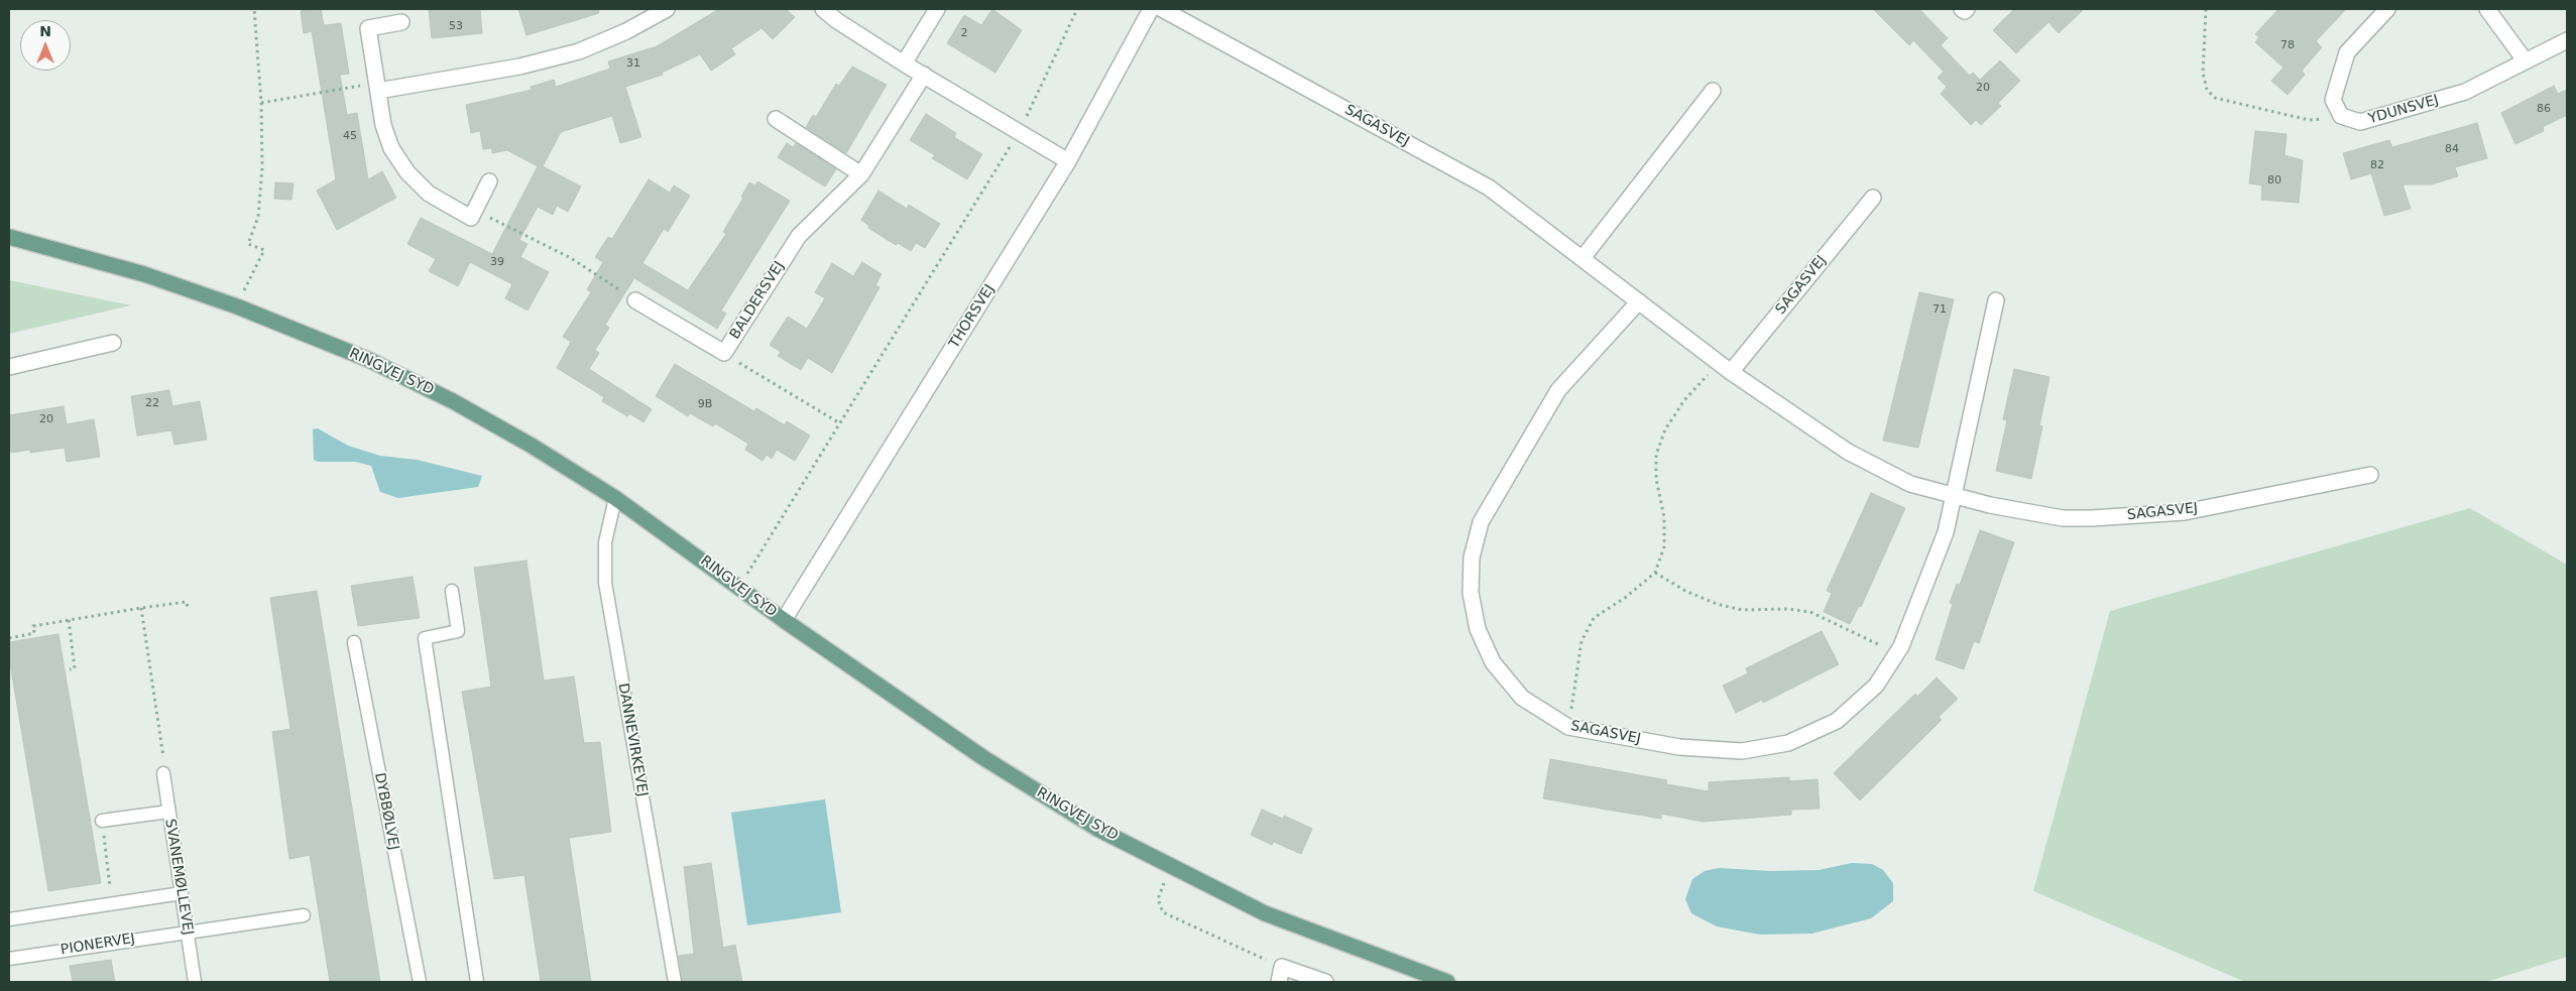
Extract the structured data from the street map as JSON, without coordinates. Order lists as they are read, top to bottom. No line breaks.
{"streets":{"main road":["RINGVEJ SYD"],"street":["YDUNSVEJ","SAGASVEJ","BALDERSVEJ","THORSVEJ"],"lane":["DANNEVIRKEVEJ","DYBBØLVEJ","SVANEMØLLEVEJ","PIONERVEJ"]},"crossings":[["THORSVEJ","RINGVEJ SYD"],["RINGVEJ SYD","DANNEVIRKEVEJ"],["SVANEMØLLEVEJ","PIONERVEJ"]],"house_numbers":["53","2","78","31","20","86","45","84","82","80","39","71","22","9B","20"],"north":"top"}
